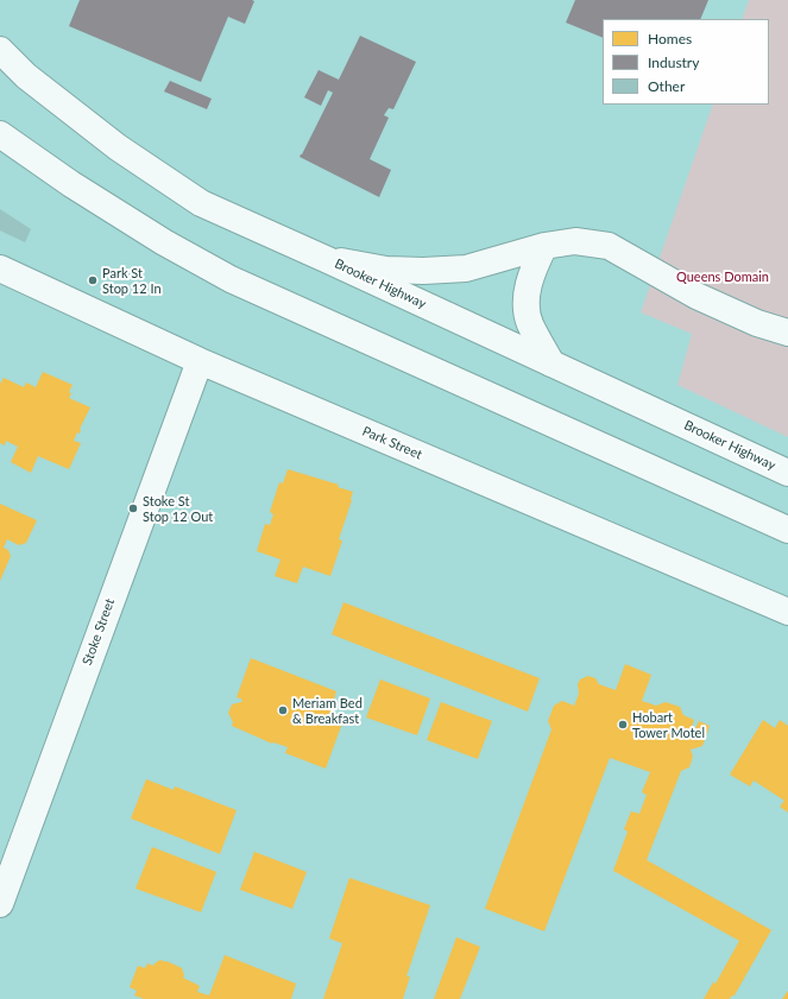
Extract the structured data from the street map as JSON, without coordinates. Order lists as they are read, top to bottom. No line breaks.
{"streets":{"main road":["Brooker Highway","Park Street","Stoke Street"]},"crossings":[["Park Street","Stoke Street"]],"parks":["Queens Domain"],"places":["Park St Stop 12 In","Stoke St Stop 12 Out","Meriam Bed & Breakfast","Hobart Tower Motel"],"legend":["Homes","Industry","Other"]}
